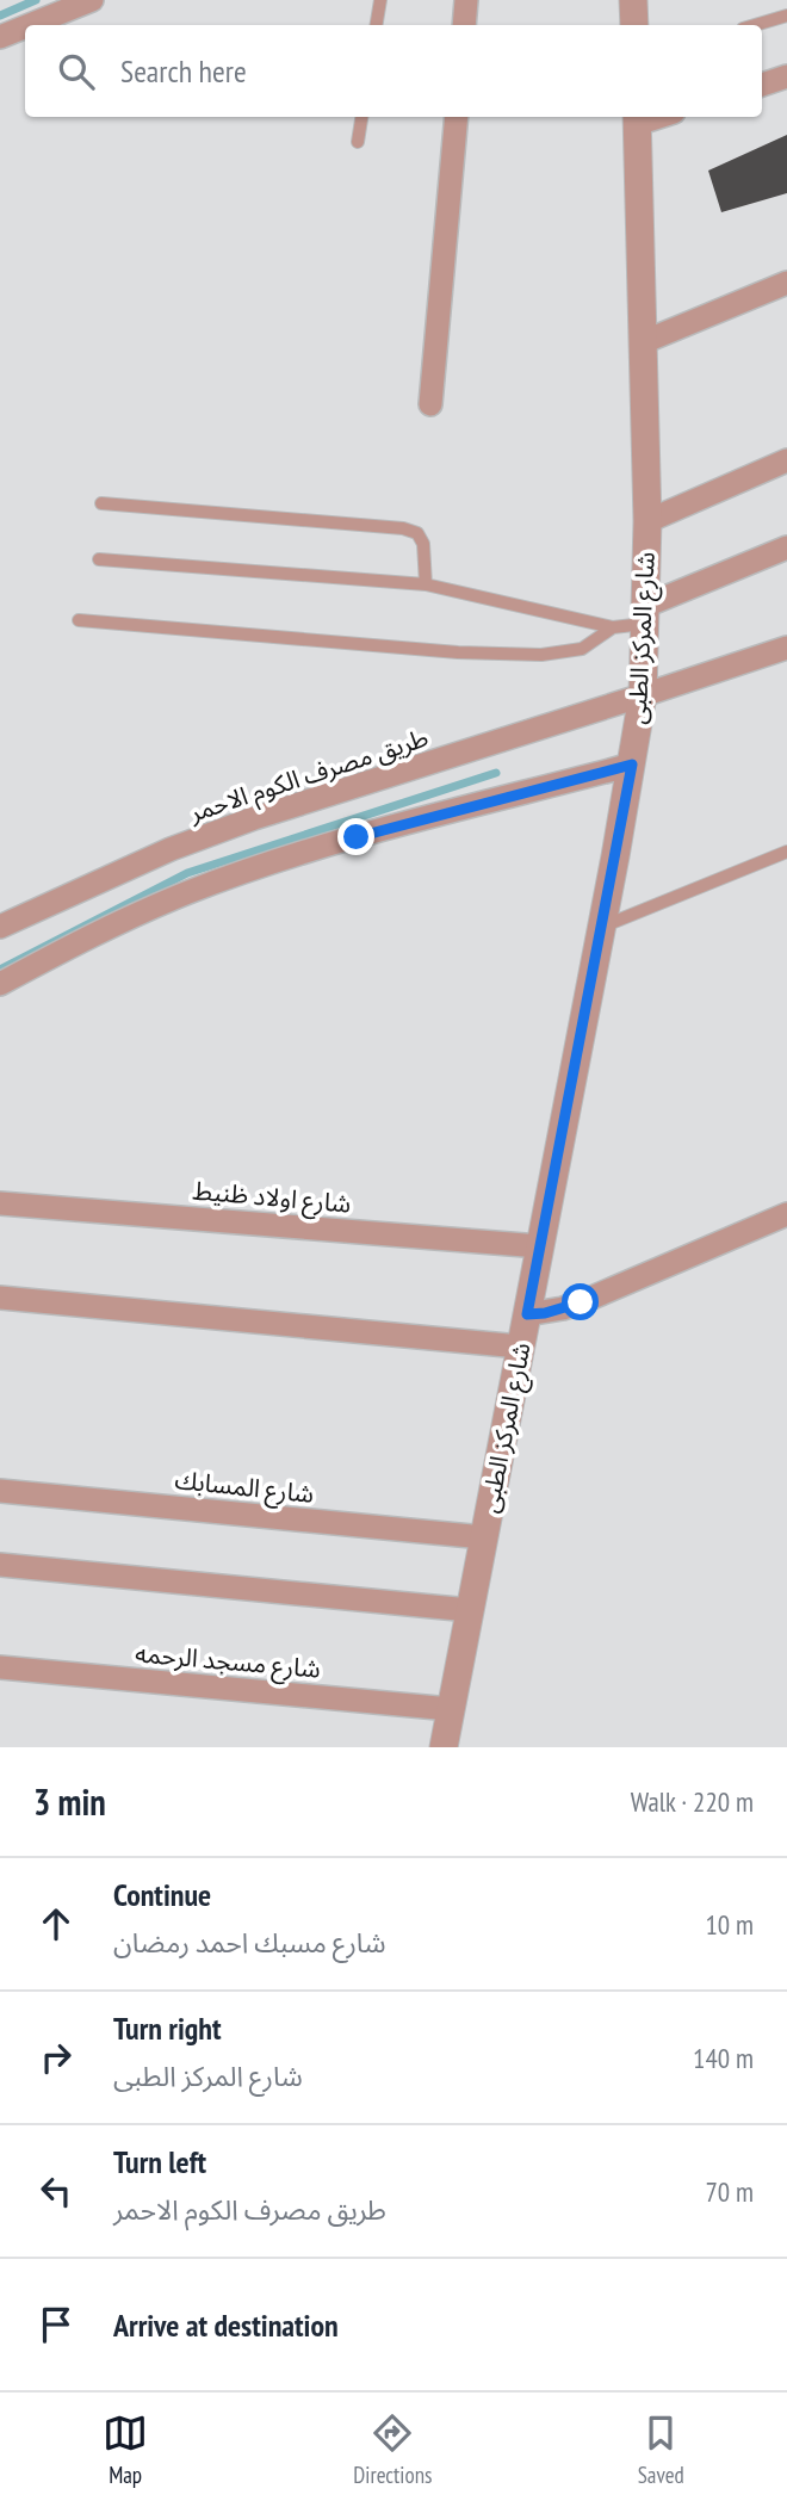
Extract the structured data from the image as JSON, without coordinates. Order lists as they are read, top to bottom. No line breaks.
{"streets":{"street":["شارع المركز الطبى","طريق مصرف الكوم الاحمر","شارع اولاد ظنيط","شارع المسابك","شارع مسجد الرحمه"]},"crossings":[["شارع المركز الطبى","طريق مصرف الكوم الاحمر"],["شارع المركز الطبى","شارع اولاد ظنيط"],["شارع المركز الطبى","شارع المسابك"],["شارع المركز الطبى","شارع مسجد الرحمه"]],"page":{"search":"Search here","heading":["3 min","Walk · 220 m"],"list":[["Continue","شارع مسبك احمد رمضان","10 m"],["Turn right","شارع المركز الطبى","140 m"],["Turn left","طريق مصرف الكوم الاحمر","70 m"],"Arrive at destination"],"nav":["Map","Directions","Saved"]}}
